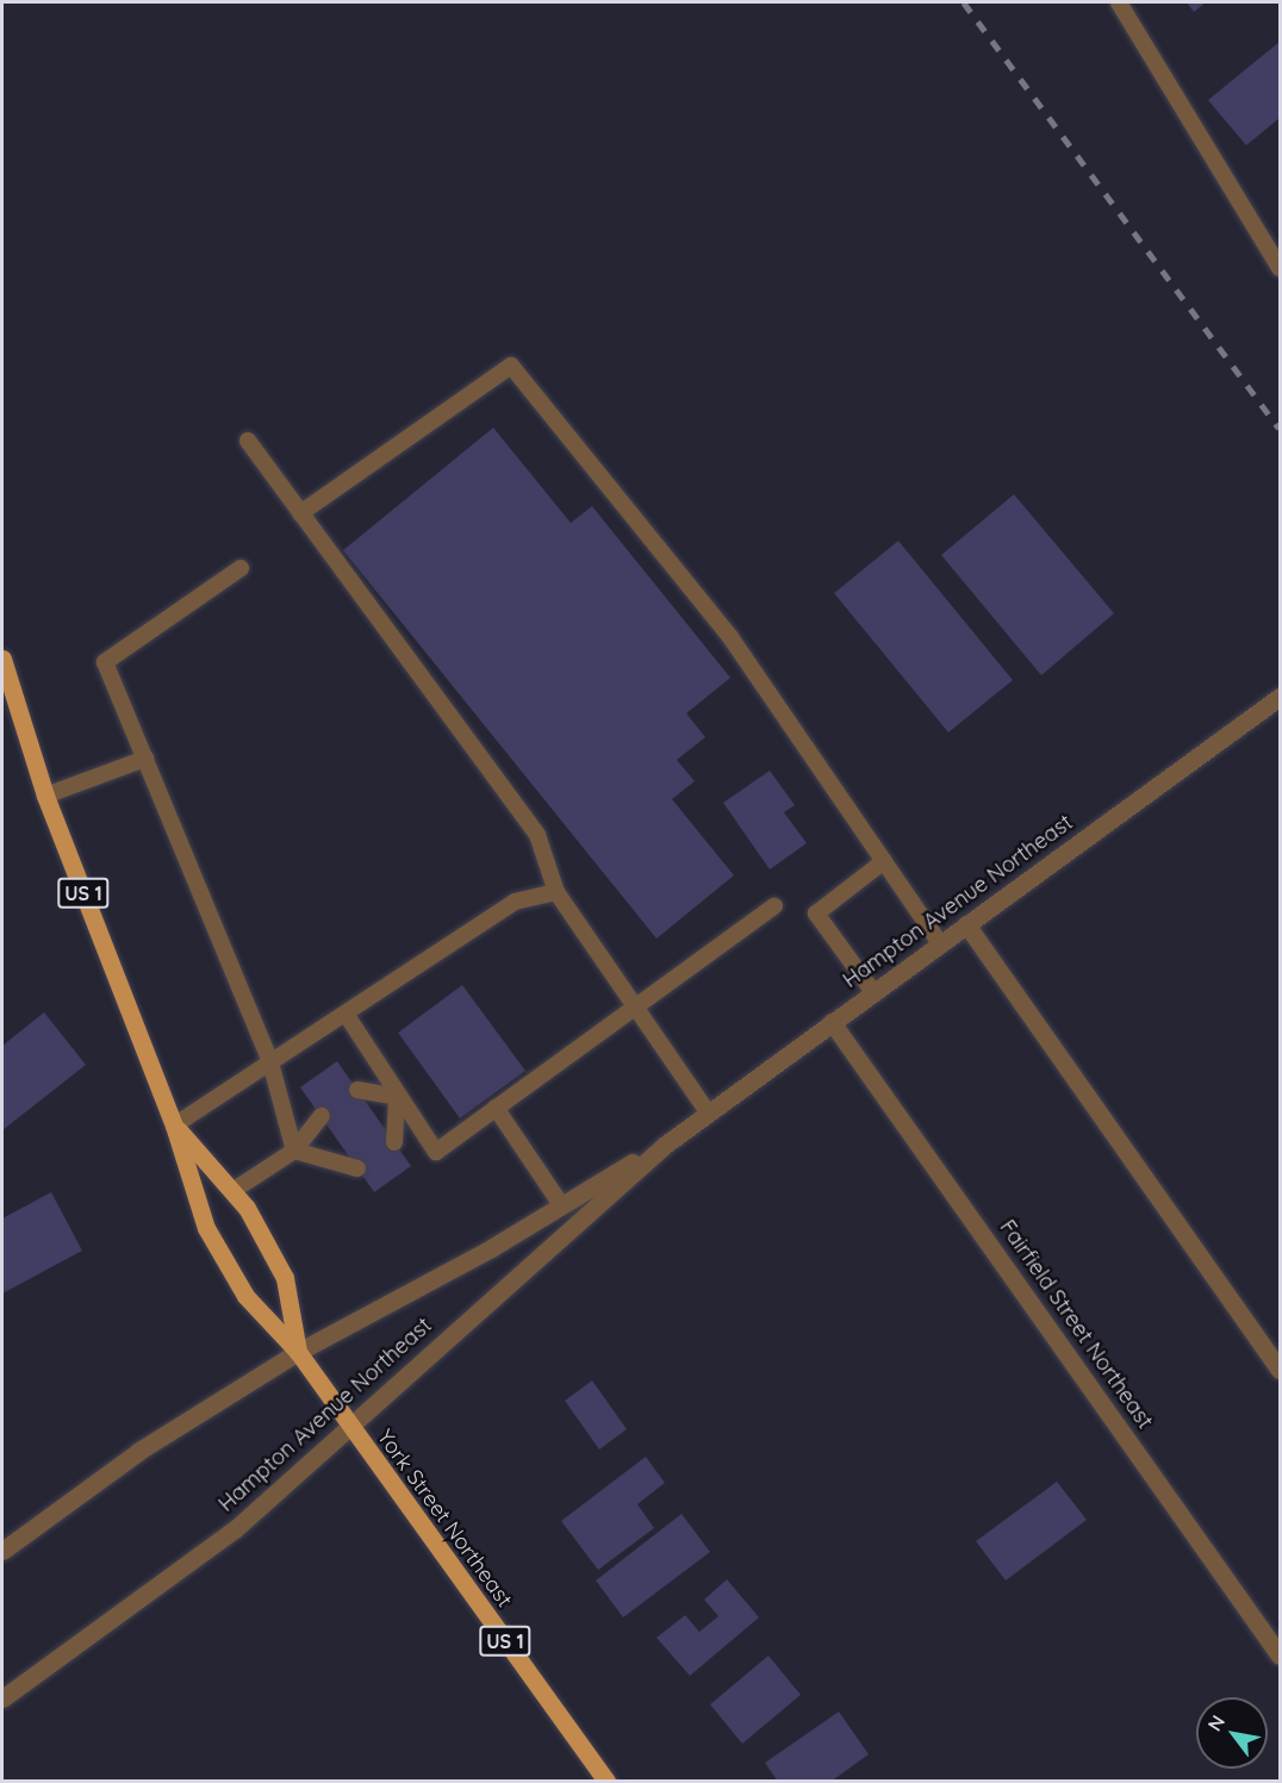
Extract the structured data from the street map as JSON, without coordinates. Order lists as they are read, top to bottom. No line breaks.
{"streets":{"main road":["US 1","York Street Northeast"],"street":["Hampton Avenue Northeast","Fairfield Street Northeast"]},"crossings":[["Hampton Avenue Northeast","Fairfield Street Northeast"],["Hampton Avenue Northeast","York Street Northeast"]],"north":"top left"}
